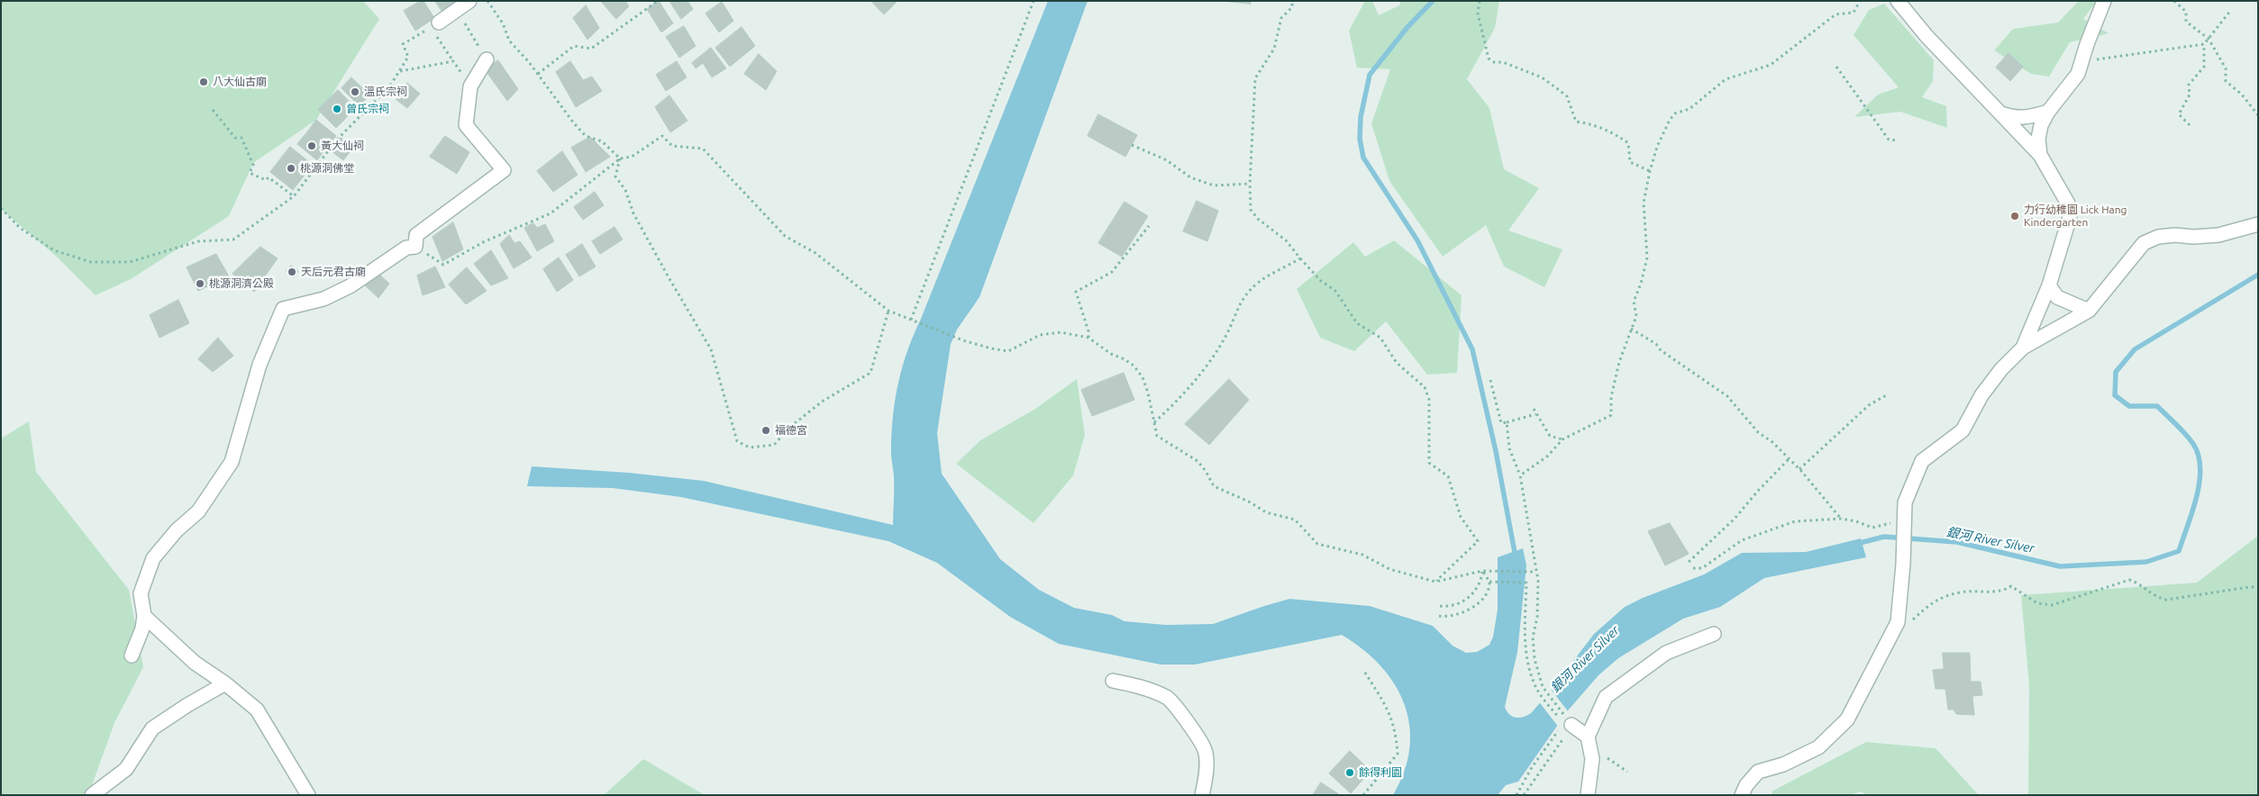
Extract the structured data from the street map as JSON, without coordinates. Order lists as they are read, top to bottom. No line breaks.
{"water":["銀河 River Silver"],"places":["八大仙古廟","溫氏宗祠","曾氏宗祠","黃大仙祠","桃源洞佛堂","力行幼稚園 Lick Hang Kindergarten","天后元君古廟","桃源洞濟公殿","福德宮","餘得利園"]}
